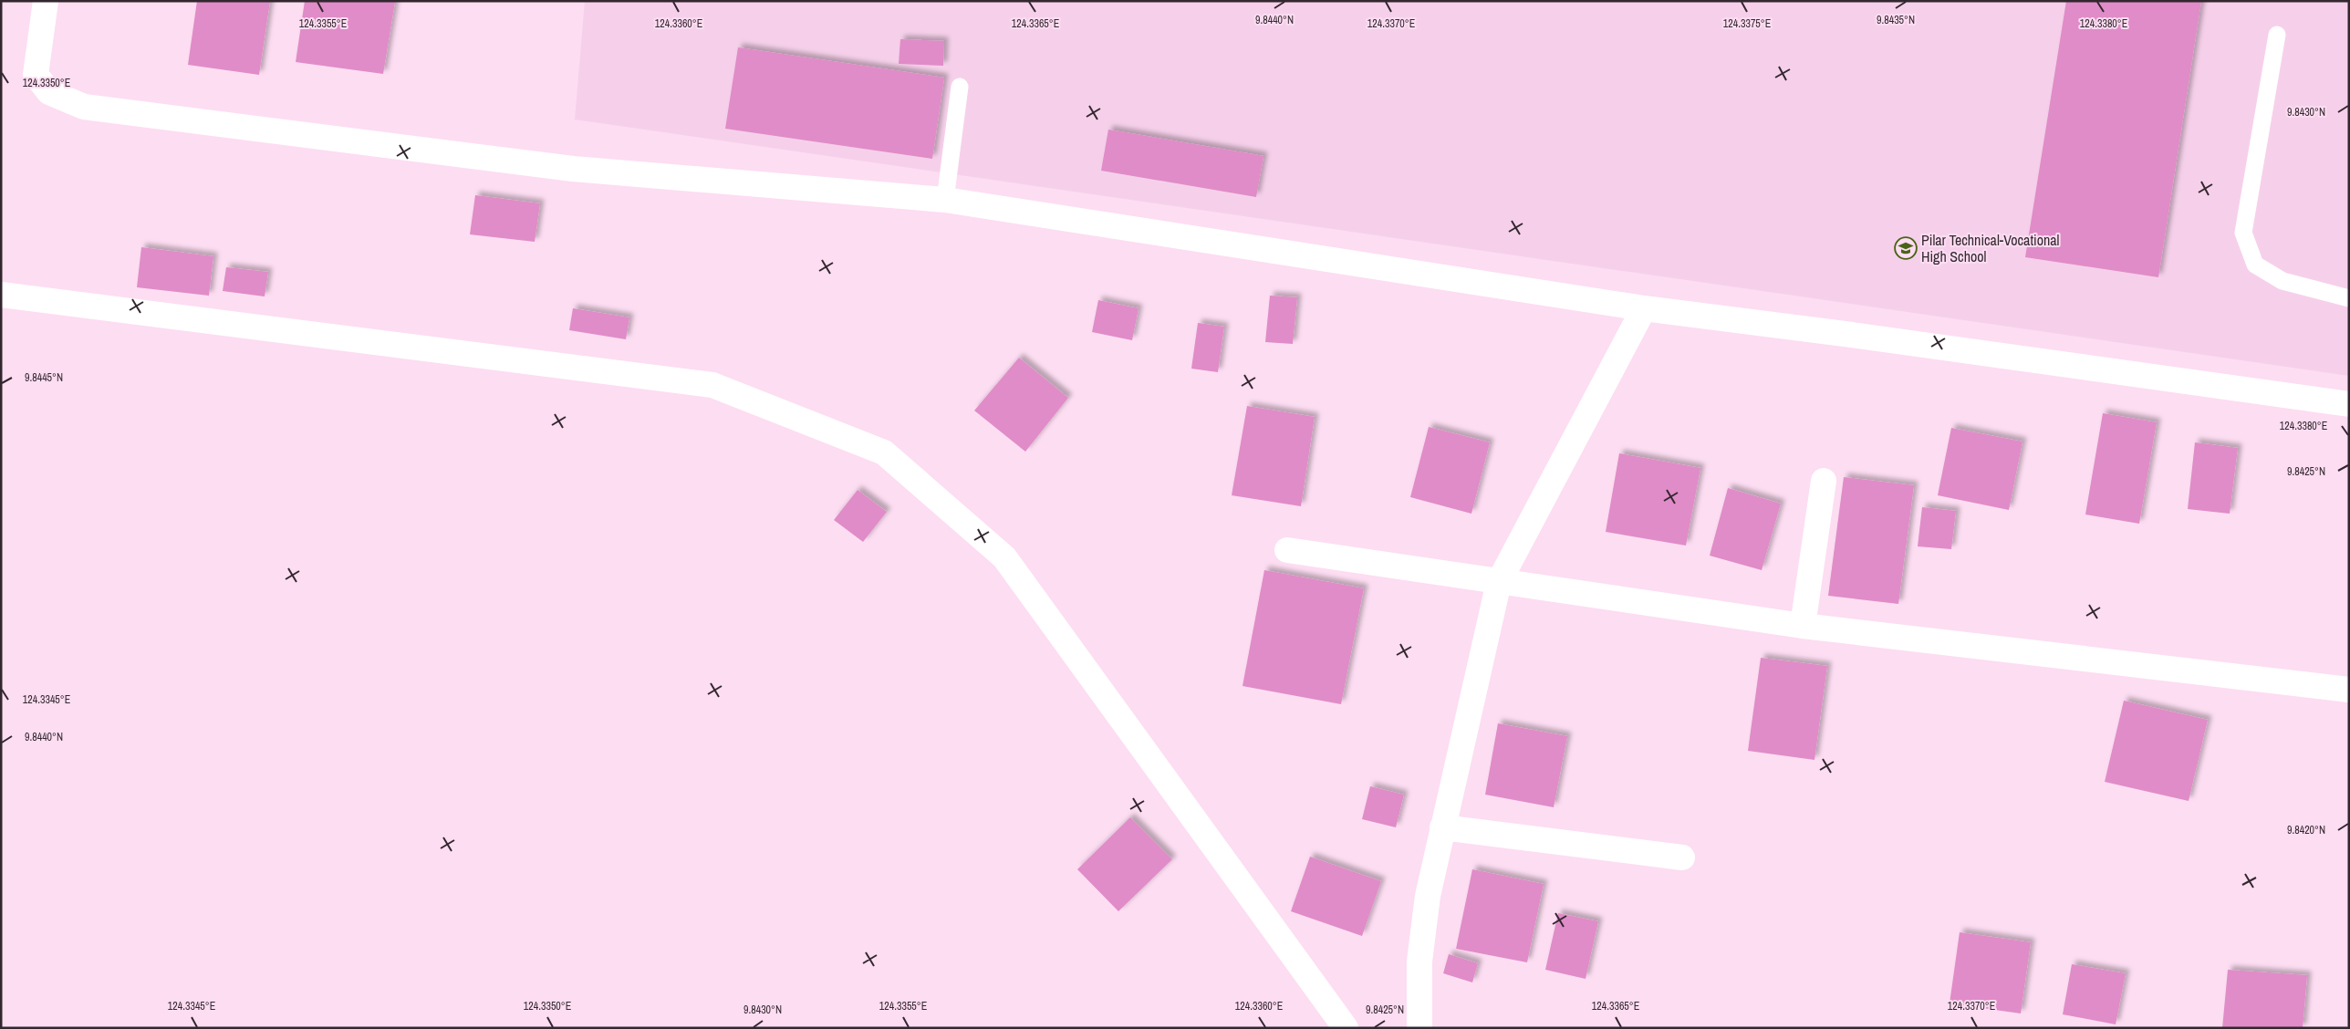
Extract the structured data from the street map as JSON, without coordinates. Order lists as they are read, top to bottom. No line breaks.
{"places":{"school or university":["Pilar Technical-Vocational High School"]},"coordinates":["9.8440°N","9.8435°N","124.3355°E","124.3360°E","124.3365°E","124.3370°E","124.3375°E","124.3380°E","124.3350°E","9.8430°N","9.8445°N","9.8425°N","124.3345°E","9.8420°N"]}
